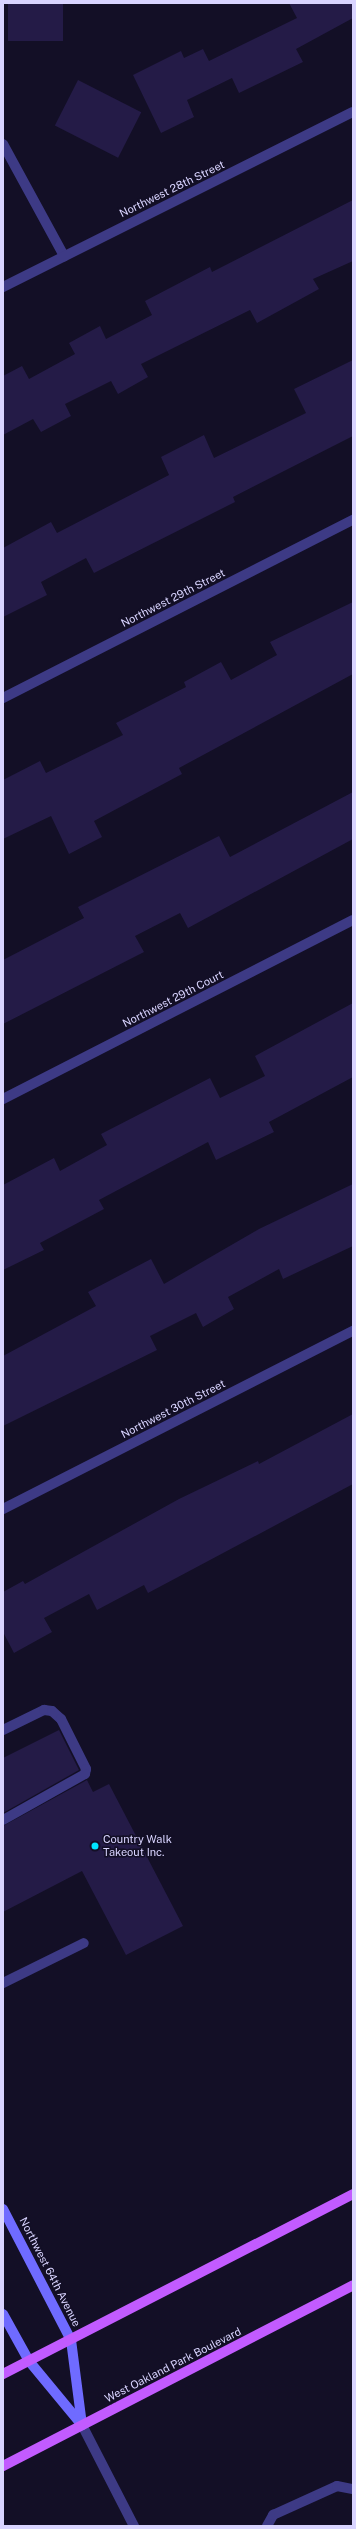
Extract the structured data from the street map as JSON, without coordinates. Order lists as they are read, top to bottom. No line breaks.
{"streets":{"main road":["West Oakland Park Boulevard"],"street":["Northwest 28th Street","Northwest 29th Street","Northwest 29th Court","Northwest 30th Street","Northwest 64th Avenue"]},"crossings":[["Northwest 64th Avenue","West Oakland Park Boulevard"]],"places":["Country Walk Takeout Inc."]}
